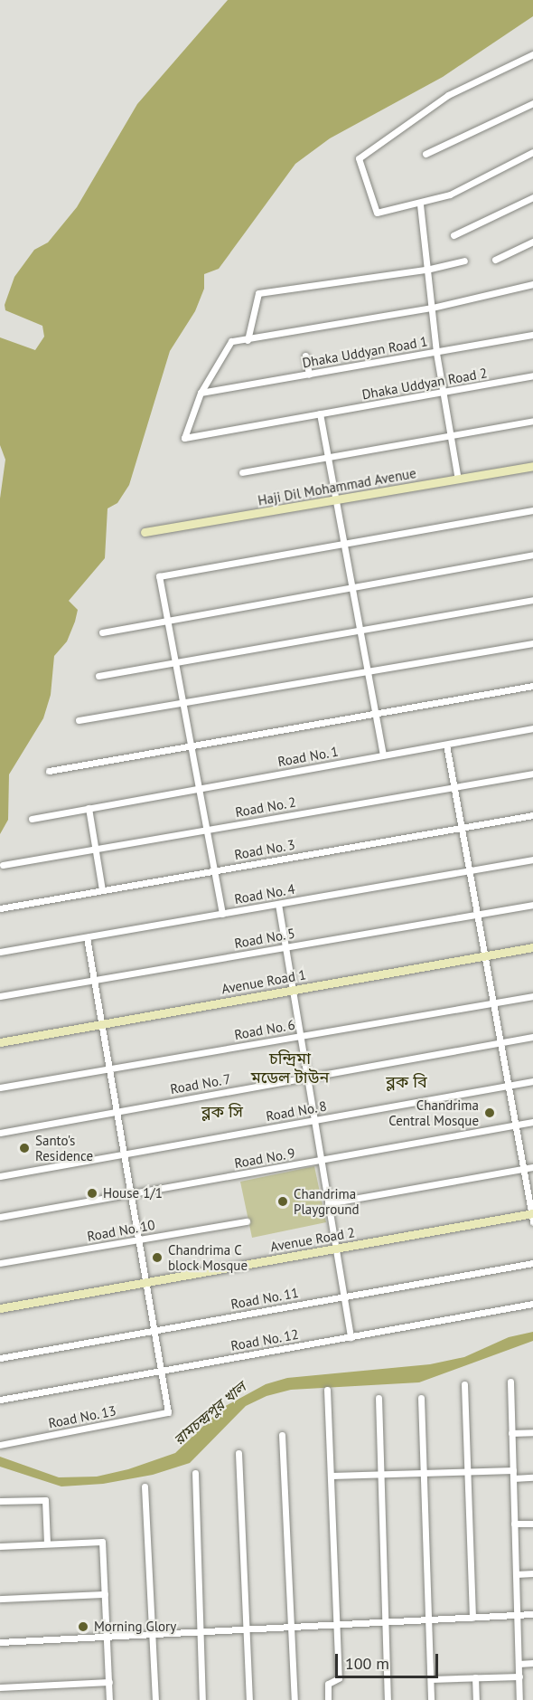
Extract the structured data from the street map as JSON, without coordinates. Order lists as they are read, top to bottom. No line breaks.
{"streets":{"street":["Dhaka Uddyan Road 1","Dhaka Uddyan Road 2","Haji Dil Mohammad Avenue","Road No. 1","Road No. 2","Road No. 3","Road No. 4","Road No. 5","Avenue Road 1","Road No. 6","Road No. 7","Road No. 8","Road No. 9","Road No. 10","Avenue Road 2","Road No. 11","Road No. 12","Road No. 13"]},"crossings":[["Dhaka Uddyan Road 1","Dhaka Uddyan Road 2"],["Road No. 12","Road No. 13"]],"districts":["চন্দ্রিমা মডেল টাউন","ব্লক বি","ব্লক সি"],"water":["রামচন্দ্রপুর খাল"],"places":["Chandrima Central Mosque","Santo's Residence","House 1/1","Chandrima Playground","Chandrima C block Mosque","Morning Glory"],"scale_bar":"100 m"}
